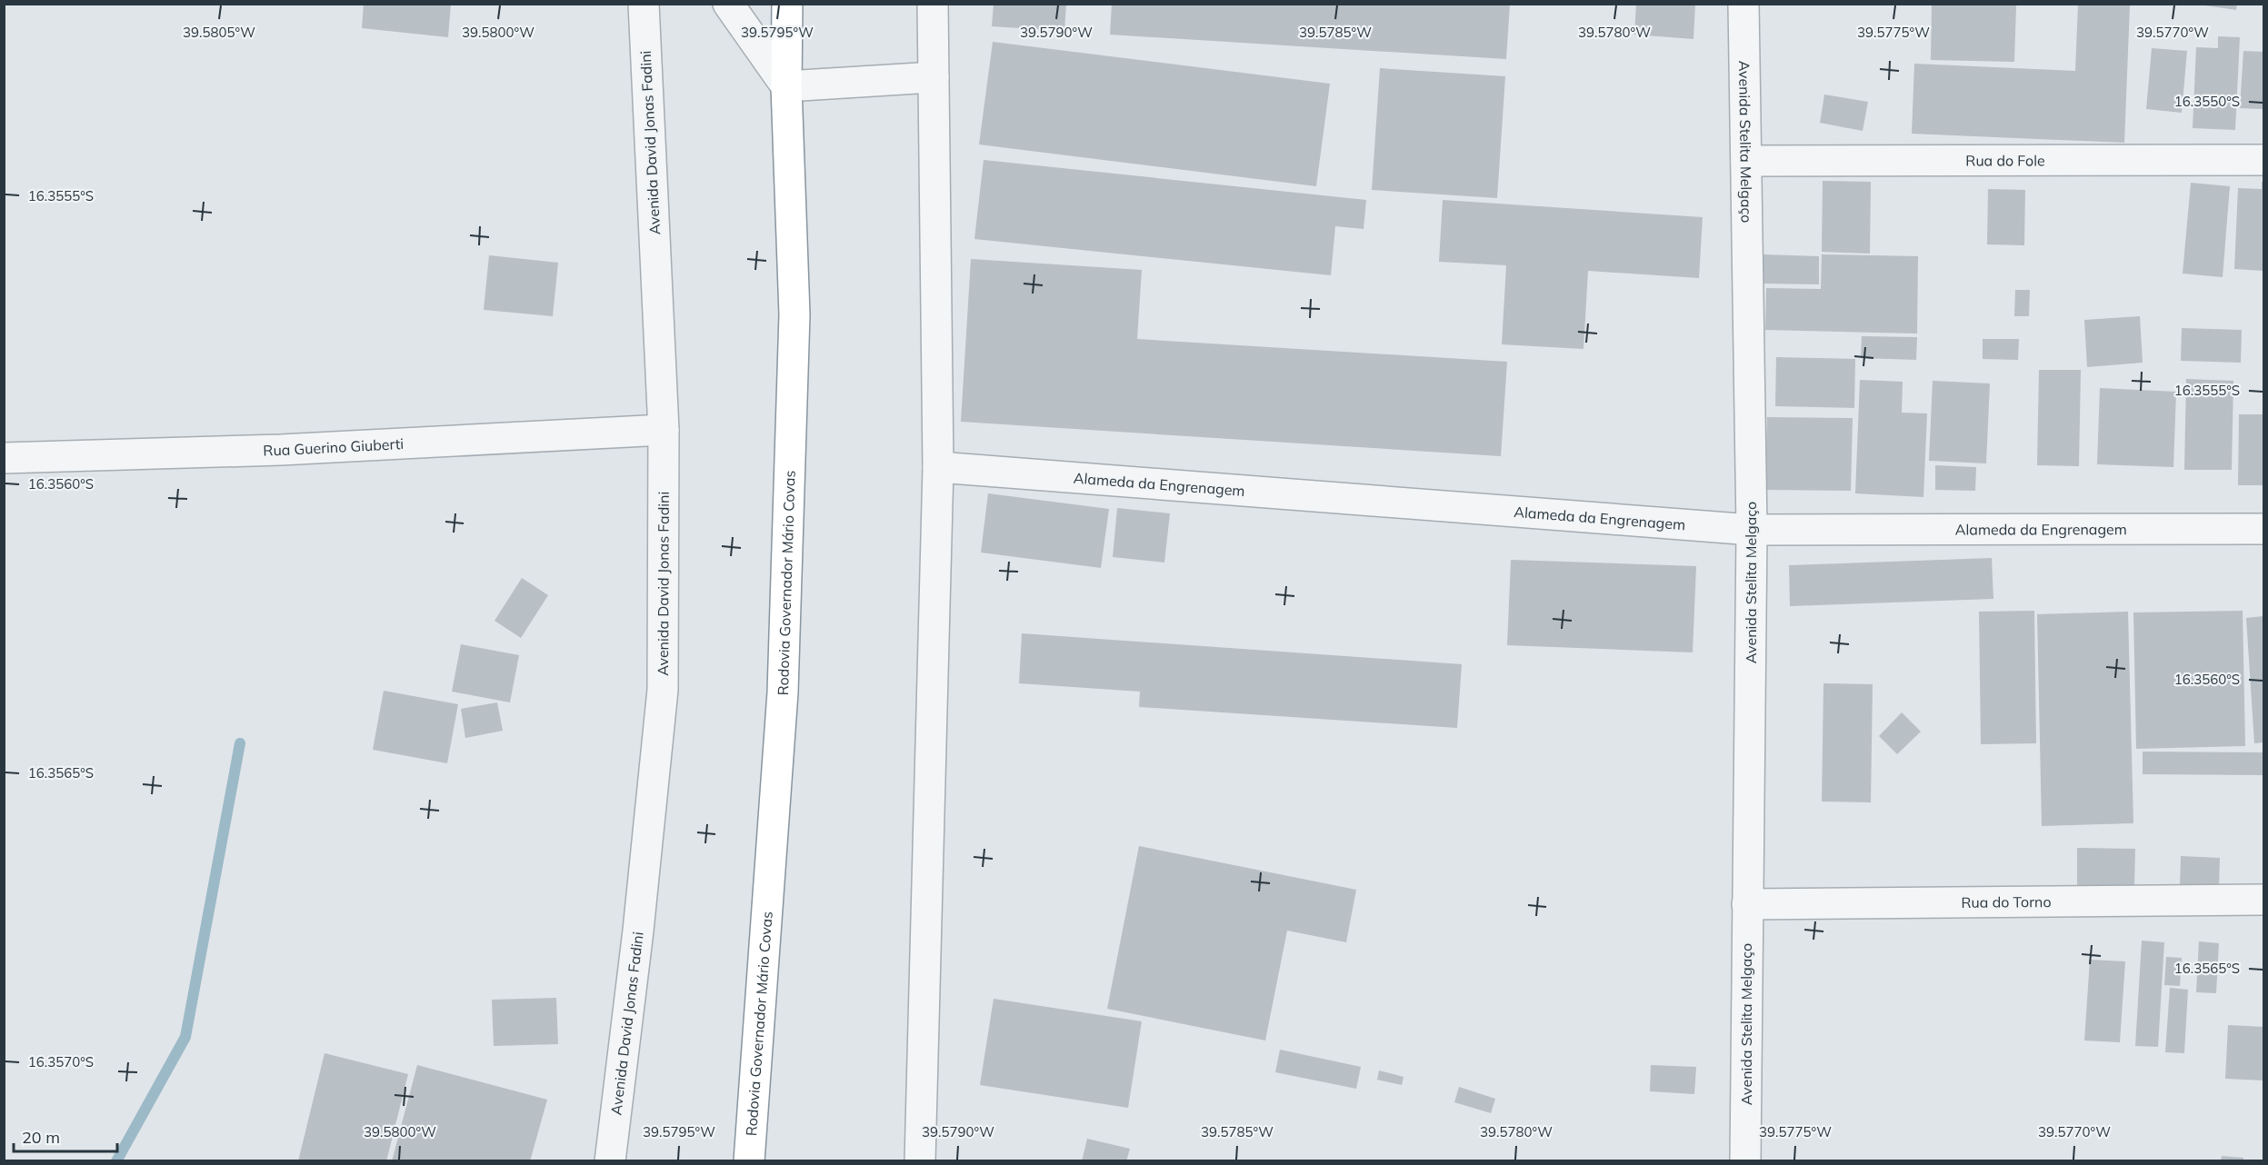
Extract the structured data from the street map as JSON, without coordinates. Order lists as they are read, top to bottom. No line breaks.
{"streets":{"highway":["Rodovia Governador Mário Covas"],"street":["Avenida Stelita Melgaço","Avenida David Jonas Fadini","Rua do Fole","Rua Guerino Giuberti","Alameda da Engrenagem","Rua do Torno"]},"crossings":[["Avenida Stelita Melgaço","Rua do Fole"],["Avenida Stelita Melgaço","Alameda da Engrenagem"],["Avenida Stelita Melgaço","Rua do Torno"],["Avenida David Jonas Fadini","Rua Guerino Giuberti"]],"scale_bar":"20 m","coordinates":["39.5805°W","39.5800°W","39.5795°W","39.5790°W","39.5785°W","39.5780°W","39.5775°W","39.5770°W","16.3550°S","16.3555°S","16.3560°S","16.3565°S","16.3570°S"]}
